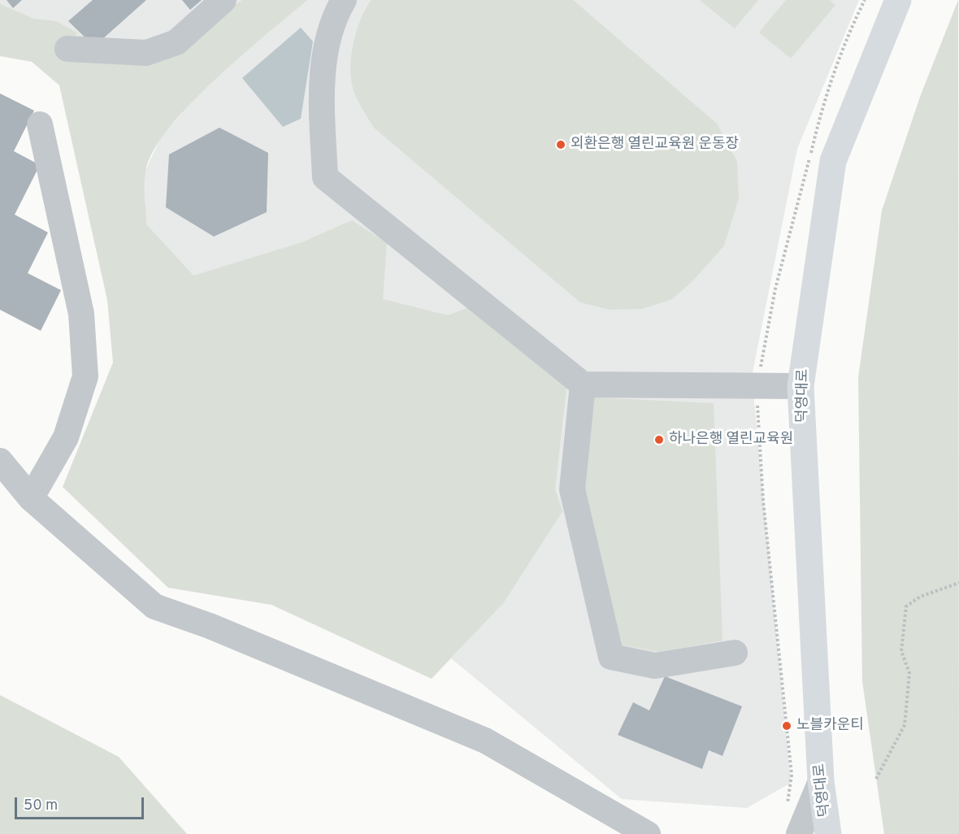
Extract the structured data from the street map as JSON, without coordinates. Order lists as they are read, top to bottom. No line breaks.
{"streets":{"main road":["덕영대로"]},"places":["외환은행 열린교육원 운동장","하나은행 열린교육원","노블카운티"],"scale_bar":"50 m"}
